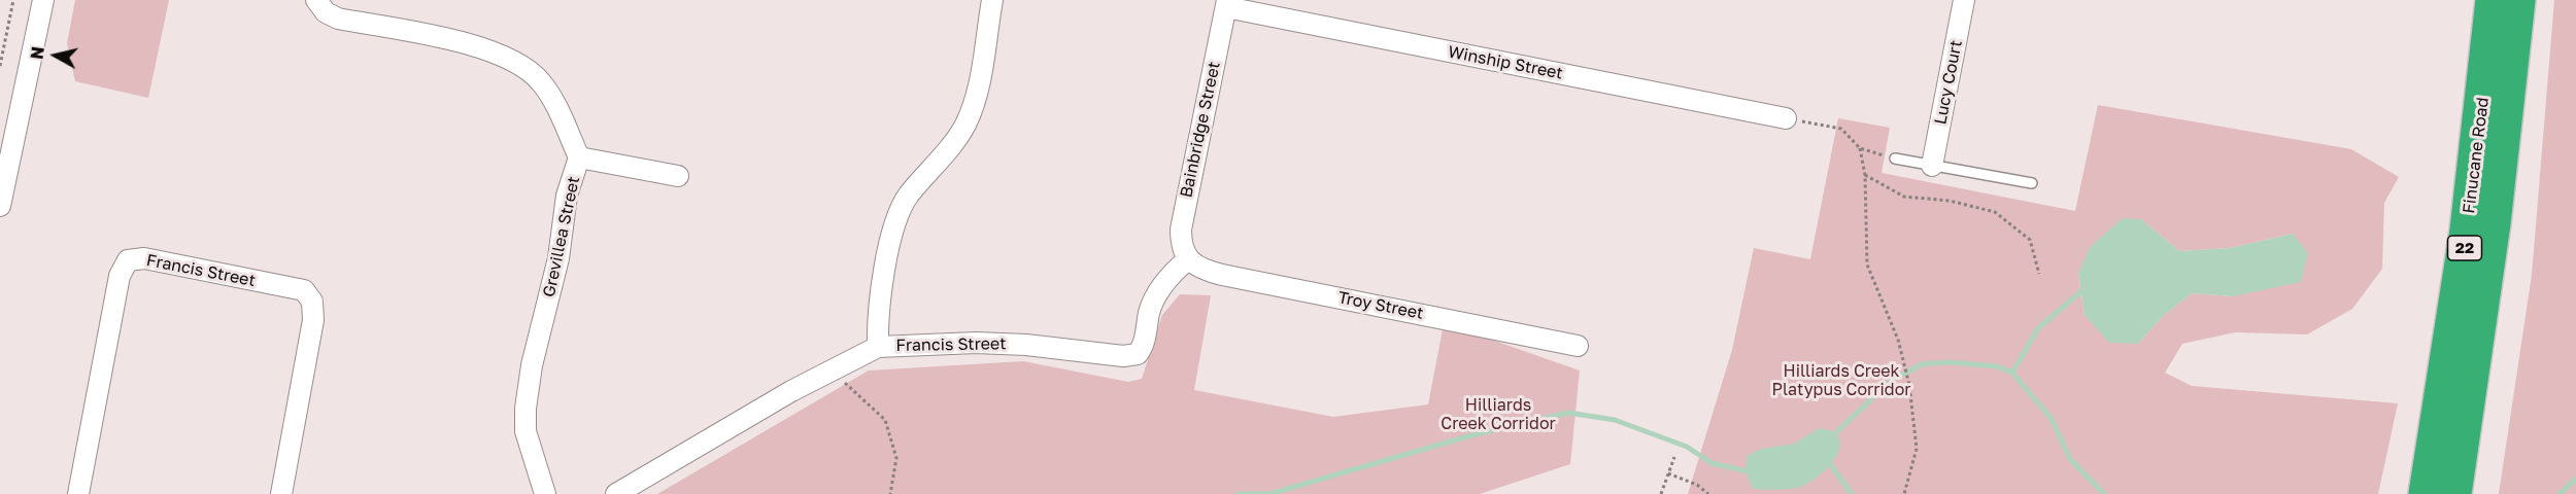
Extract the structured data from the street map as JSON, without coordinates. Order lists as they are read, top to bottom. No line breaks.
{"streets":{"highway":["Finucane Road","22"],"street":["Winship Street","Lucy Court","Bainbridge Street","Grevillea Street","Francis Street","Troy Street"]},"crossings":[["Winship Street","Bainbridge Street"],["Bainbridge Street","Francis Street"],["Bainbridge Street","Troy Street"],["Francis Street","Troy Street"]],"parks":["Hilliards Creek Platypus Corridor","Hilliards Creek Corridor"],"north":"left"}
